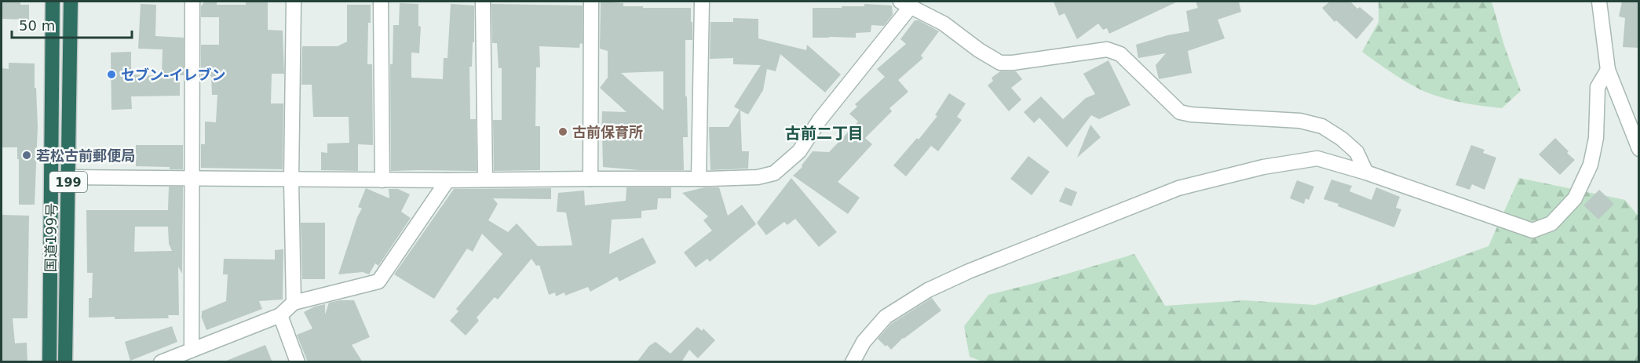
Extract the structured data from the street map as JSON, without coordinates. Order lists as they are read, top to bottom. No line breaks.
{"streets":{"highway":["199","国道199号"]},"districts":["古前二丁目"],"places":["セブン-イレブン","古前保育所","若松古前郵便局"],"scale_bar":"50 m"}
